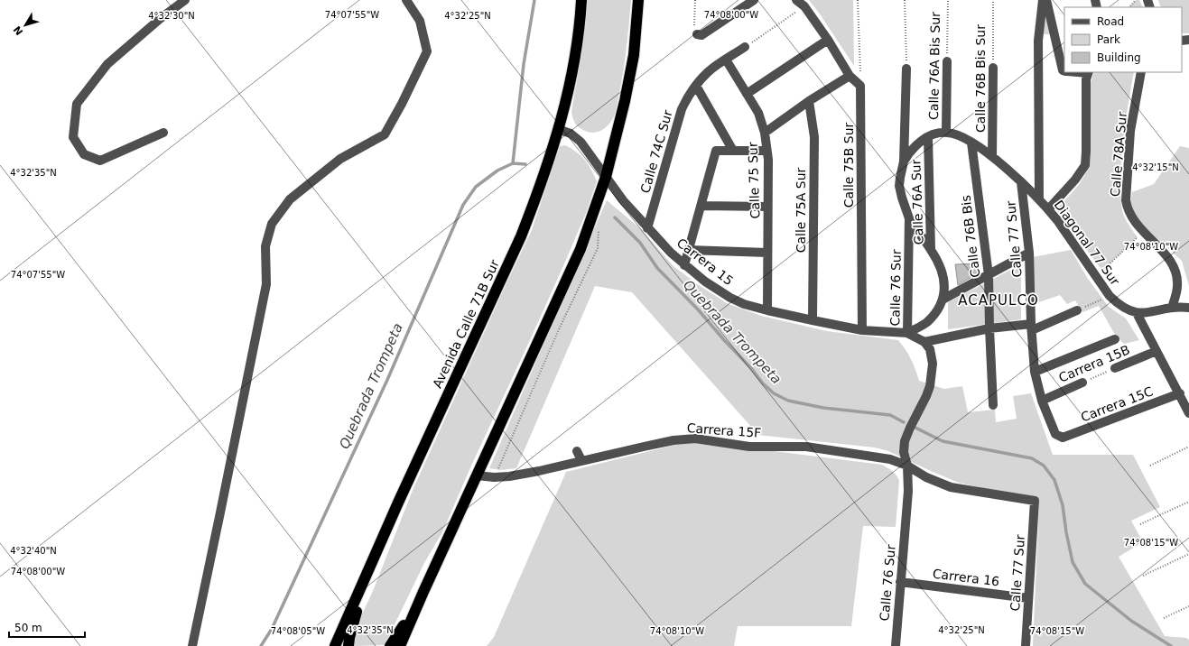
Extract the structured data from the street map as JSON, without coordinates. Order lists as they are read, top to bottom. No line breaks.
{"streets":{"highway":["Avenida Calle 71B Sur"],"street":["Calle 76A Bis Sur","Calle 76B Bis Sur","Calle 74C Sur","Calle 78A Sur","Calle 75B Sur","Calle 75 Sur","Calle 76A Sur","Calle 75A Sur","Calle 76B Bis","Calle 77 Sur","Diagonal 77 Sur","Carrera 15","Calle 76 Sur","Carrera 15B","Carrera 15C","Carrera 15F","Carrera 16"]},"crossings":[["Calle 76A Bis Sur","Diagonal 77 Sur"],["Calle 76B Bis Sur","Diagonal 77 Sur"],["Calle 74C Sur","Calle 75 Sur"],["Calle 74C Sur","Carrera 15"],["Calle 78A Sur","Diagonal 77 Sur"],["Calle 75B Sur","Carrera 15"],["Calle 75 Sur","Carrera 15"],["Calle 76A Sur","Carrera 15"],["Calle 76A Sur","Calle 76 Sur"],["Calle 75A Sur","Carrera 15"],["Calle 76B Bis","Diagonal 77 Sur"],["Calle 77 Sur","Diagonal 77 Sur"],["Calle 77 Sur","Carrera 15B"],["Calle 77 Sur","Carrera 15C"],["Calle 77 Sur","Carrera 15F"],["Calle 77 Sur","Carrera 16"],["Carrera 15","Calle 76 Sur"],["Carrera 15","Avenida Calle 71B Sur"],["Calle 76 Sur","Carrera 15F"],["Calle 76 Sur","Carrera 16"]],"districts":["ACAPULCO"],"water":["Quebrada Trompeta"],"legend":["Road","Park","Building"],"scale_bar":"50 m","north":"bottom left","coordinates":["74°07'55\"W","74°08'00\"W","4°32'30\"N","4°32'25\"N","4°32'15\"N","4°32'35\"N","74°08'10\"W","74°08'15\"W","4°32'40\"N","74°08'05\"W"]}
